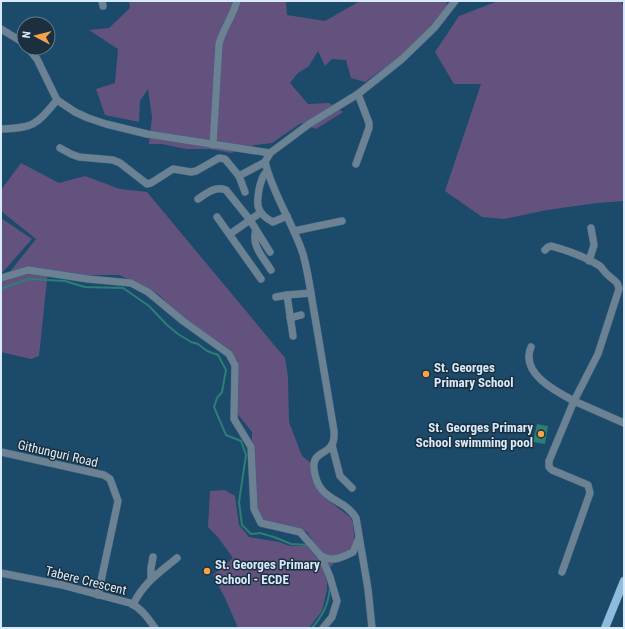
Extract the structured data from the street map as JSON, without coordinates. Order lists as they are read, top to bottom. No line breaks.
{"streets":{"street":["Githunguri Road","Tabere Crescent"]},"crossings":[["Githunguri Road","Tabere Crescent"]],"places":["St. Georges Primary School","St. Georges Primary School swimming pool","St. Georges Primary School - ECDE"],"north":"left"}
